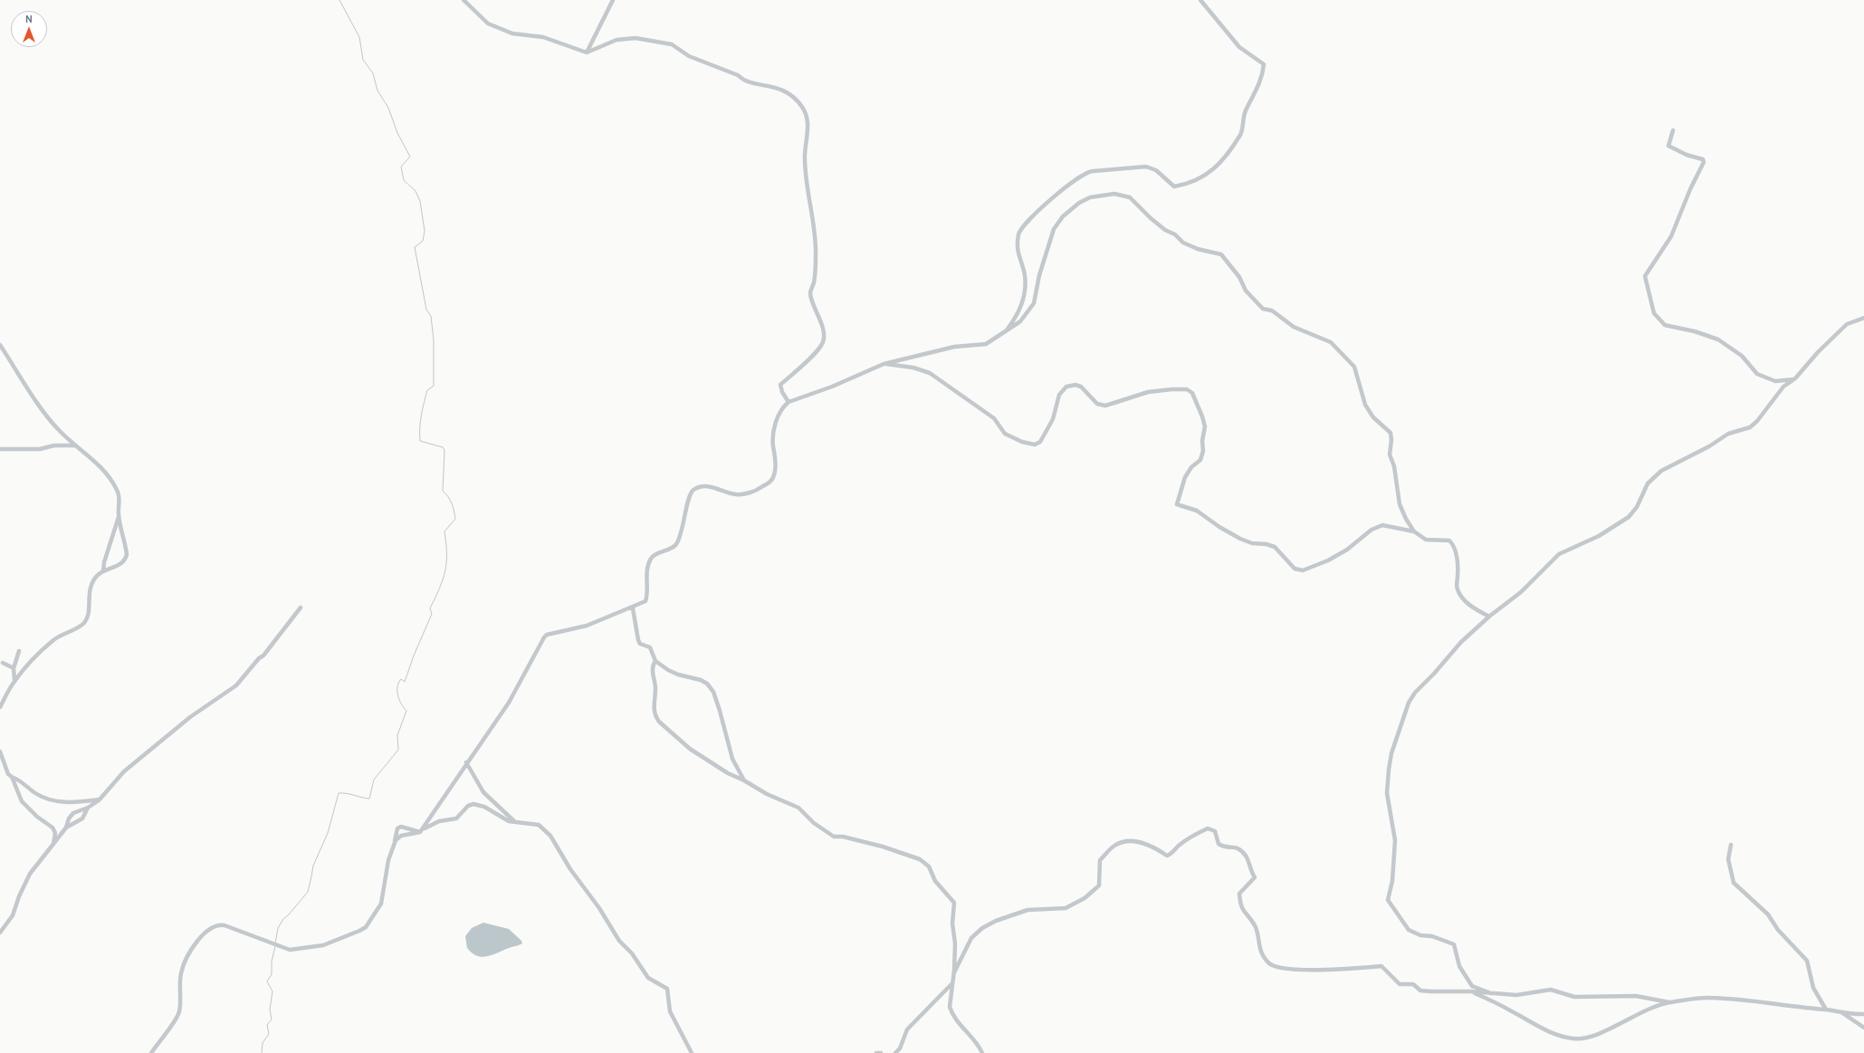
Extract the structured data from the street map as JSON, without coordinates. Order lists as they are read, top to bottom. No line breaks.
{"north":"top"}
